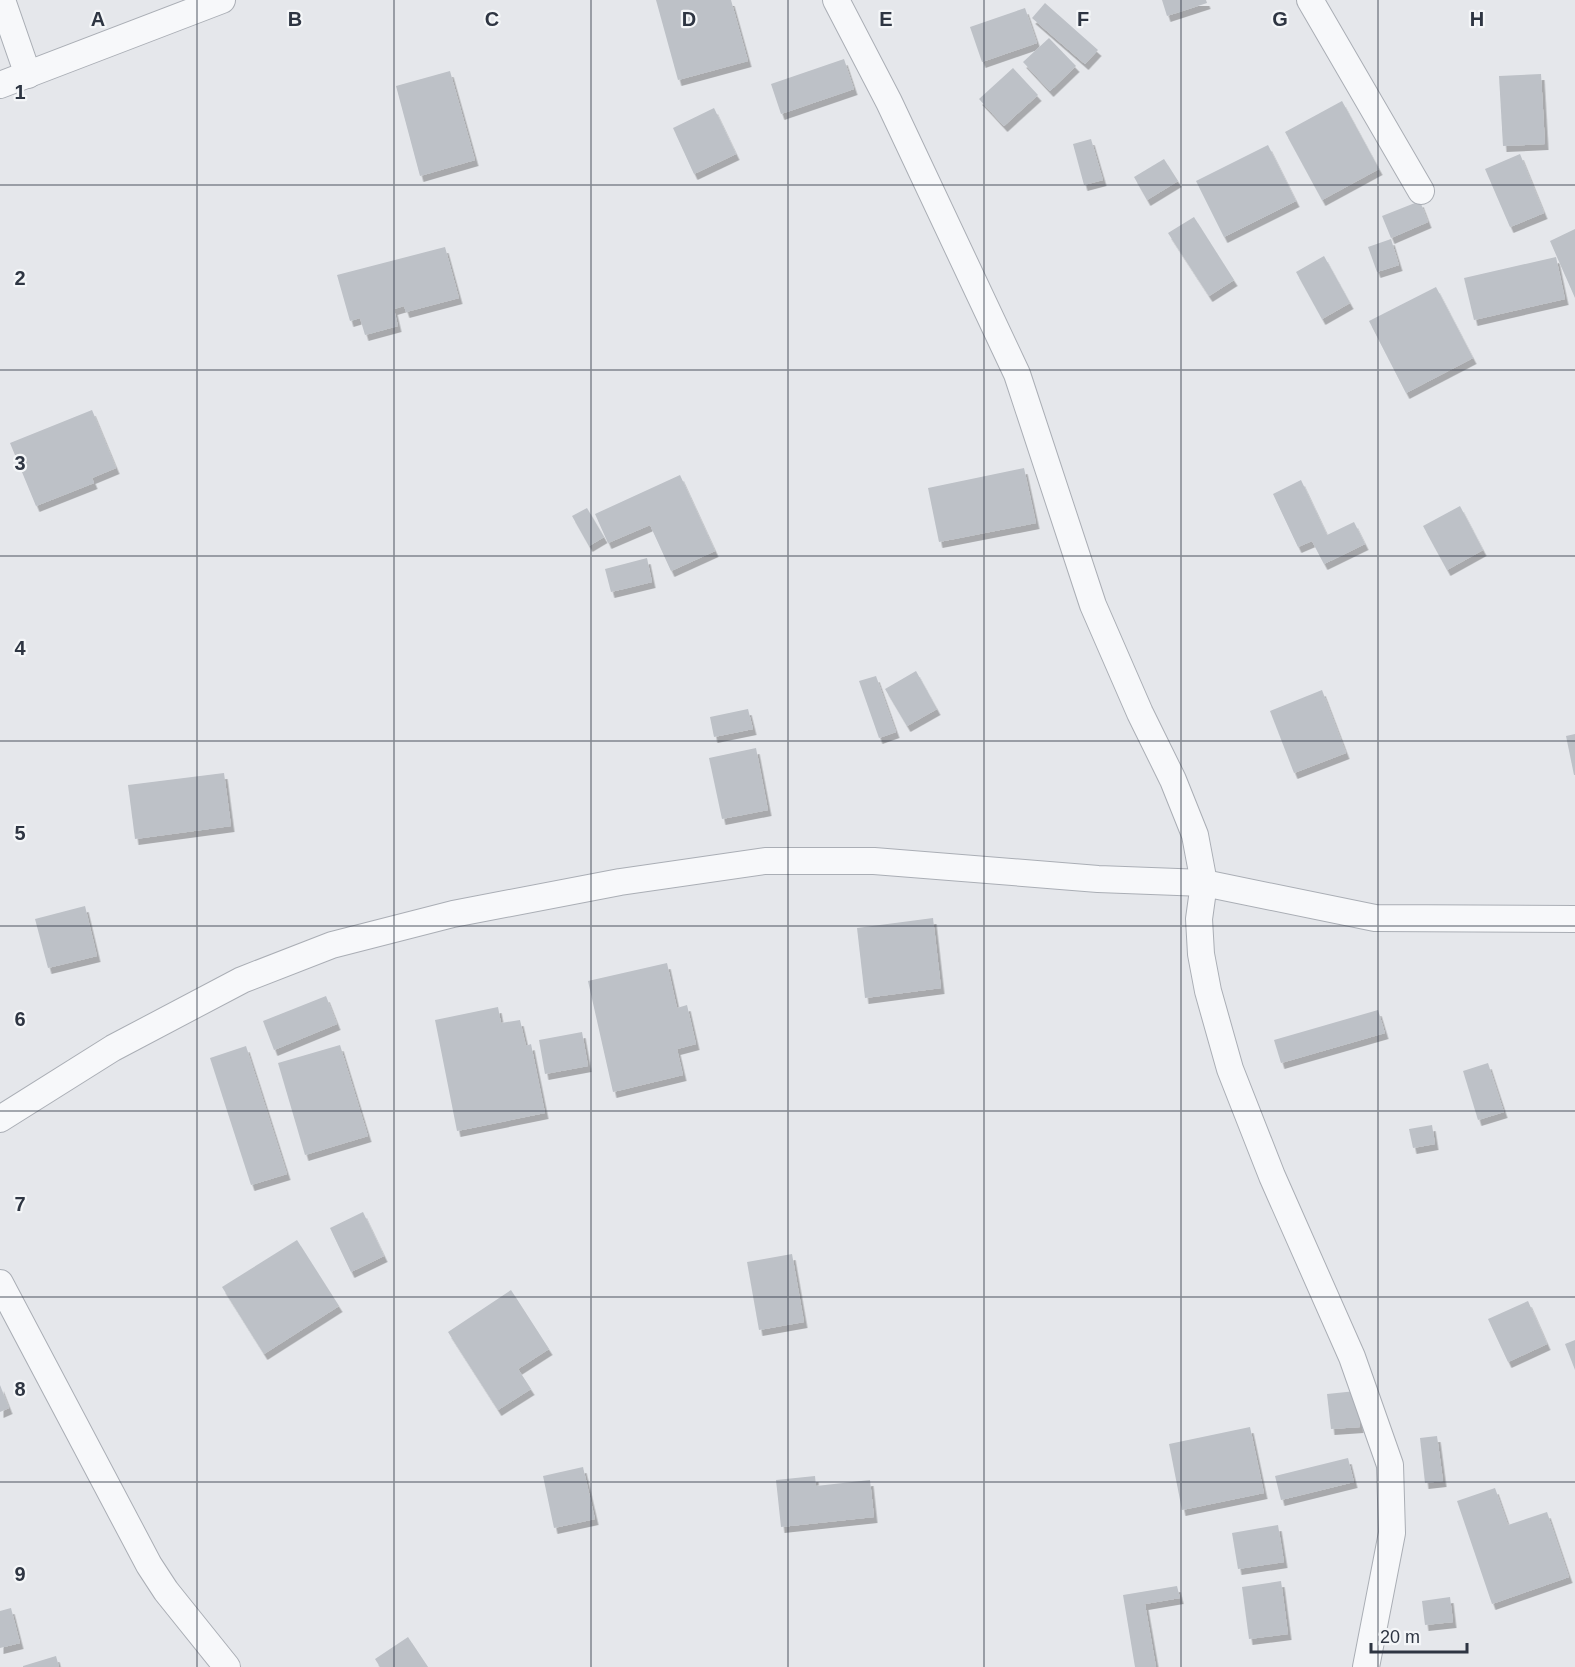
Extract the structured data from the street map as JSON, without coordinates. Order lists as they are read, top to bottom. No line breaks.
{"scale_bar":"20 m","grid":{"columns":["A","B","C","D","E","F","G","H"],"rows":["1","2","3","4","5","6","7","8","9"]}}
